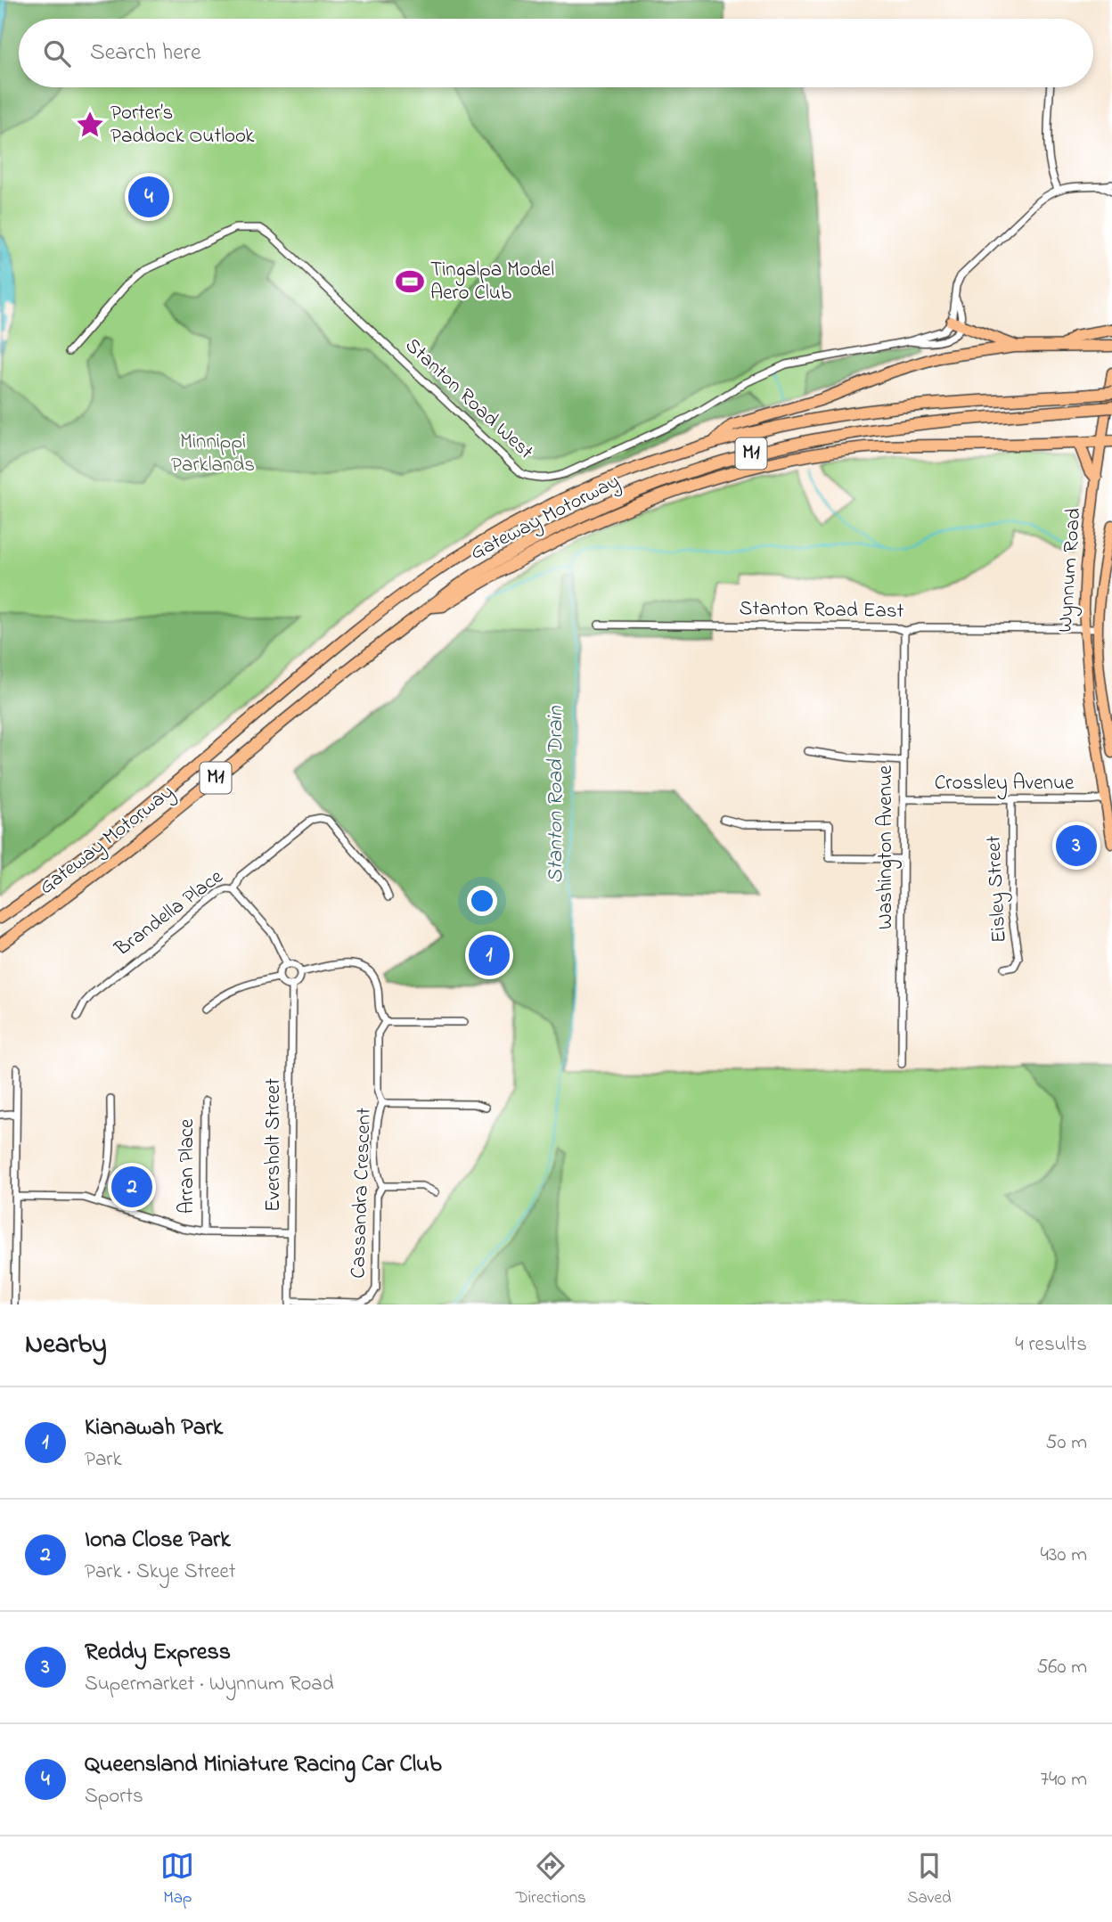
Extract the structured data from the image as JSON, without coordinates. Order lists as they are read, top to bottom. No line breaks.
{"streets":{"highway":["M1","Gateway Motorway"],"main road":["Wynnum Road"],"street":["Stanton Road West","Stanton Road East","Crossley Avenue","Washington Avenue","Eisley Street","Brandella Place","Eversholt Street","Arran Place","Cassandra Crescent"]},"crossings":[["Wynnum Road","Stanton Road East"],["Wynnum Road","Crossley Avenue"],["Stanton Road East","Washington Avenue"],["Crossley Avenue","Washington Avenue"],["Crossley Avenue","Eisley Street"],["Eversholt Street","Cassandra Crescent"]],"water":["Stanton Road Drain"],"parks":["Minnippi Parklands"],"places":{"place":["Porter’s Paddock Outlook"],"sports":["Tingalpa Model Aero Club"]},"page":{"search":"Search here","pins":["4","3","1","2"],"heading":["Nearby","4 results"],"list":[{"mark":"1","name":"Kianawah Park","note":"Park","value":"50 m"},{"mark":"2","name":"Iona Close Park","note":"Park · Skye Street","value":"430 m"},{"mark":"3","name":"Reddy Express","note":"Supermarket · Wynnum Road","value":"560 m"},{"mark":"4","name":"Queensland Miniature Racing Car Club","note":"Sports","value":"740 m"}],"nav":["Map","Directions","Saved"]}}
